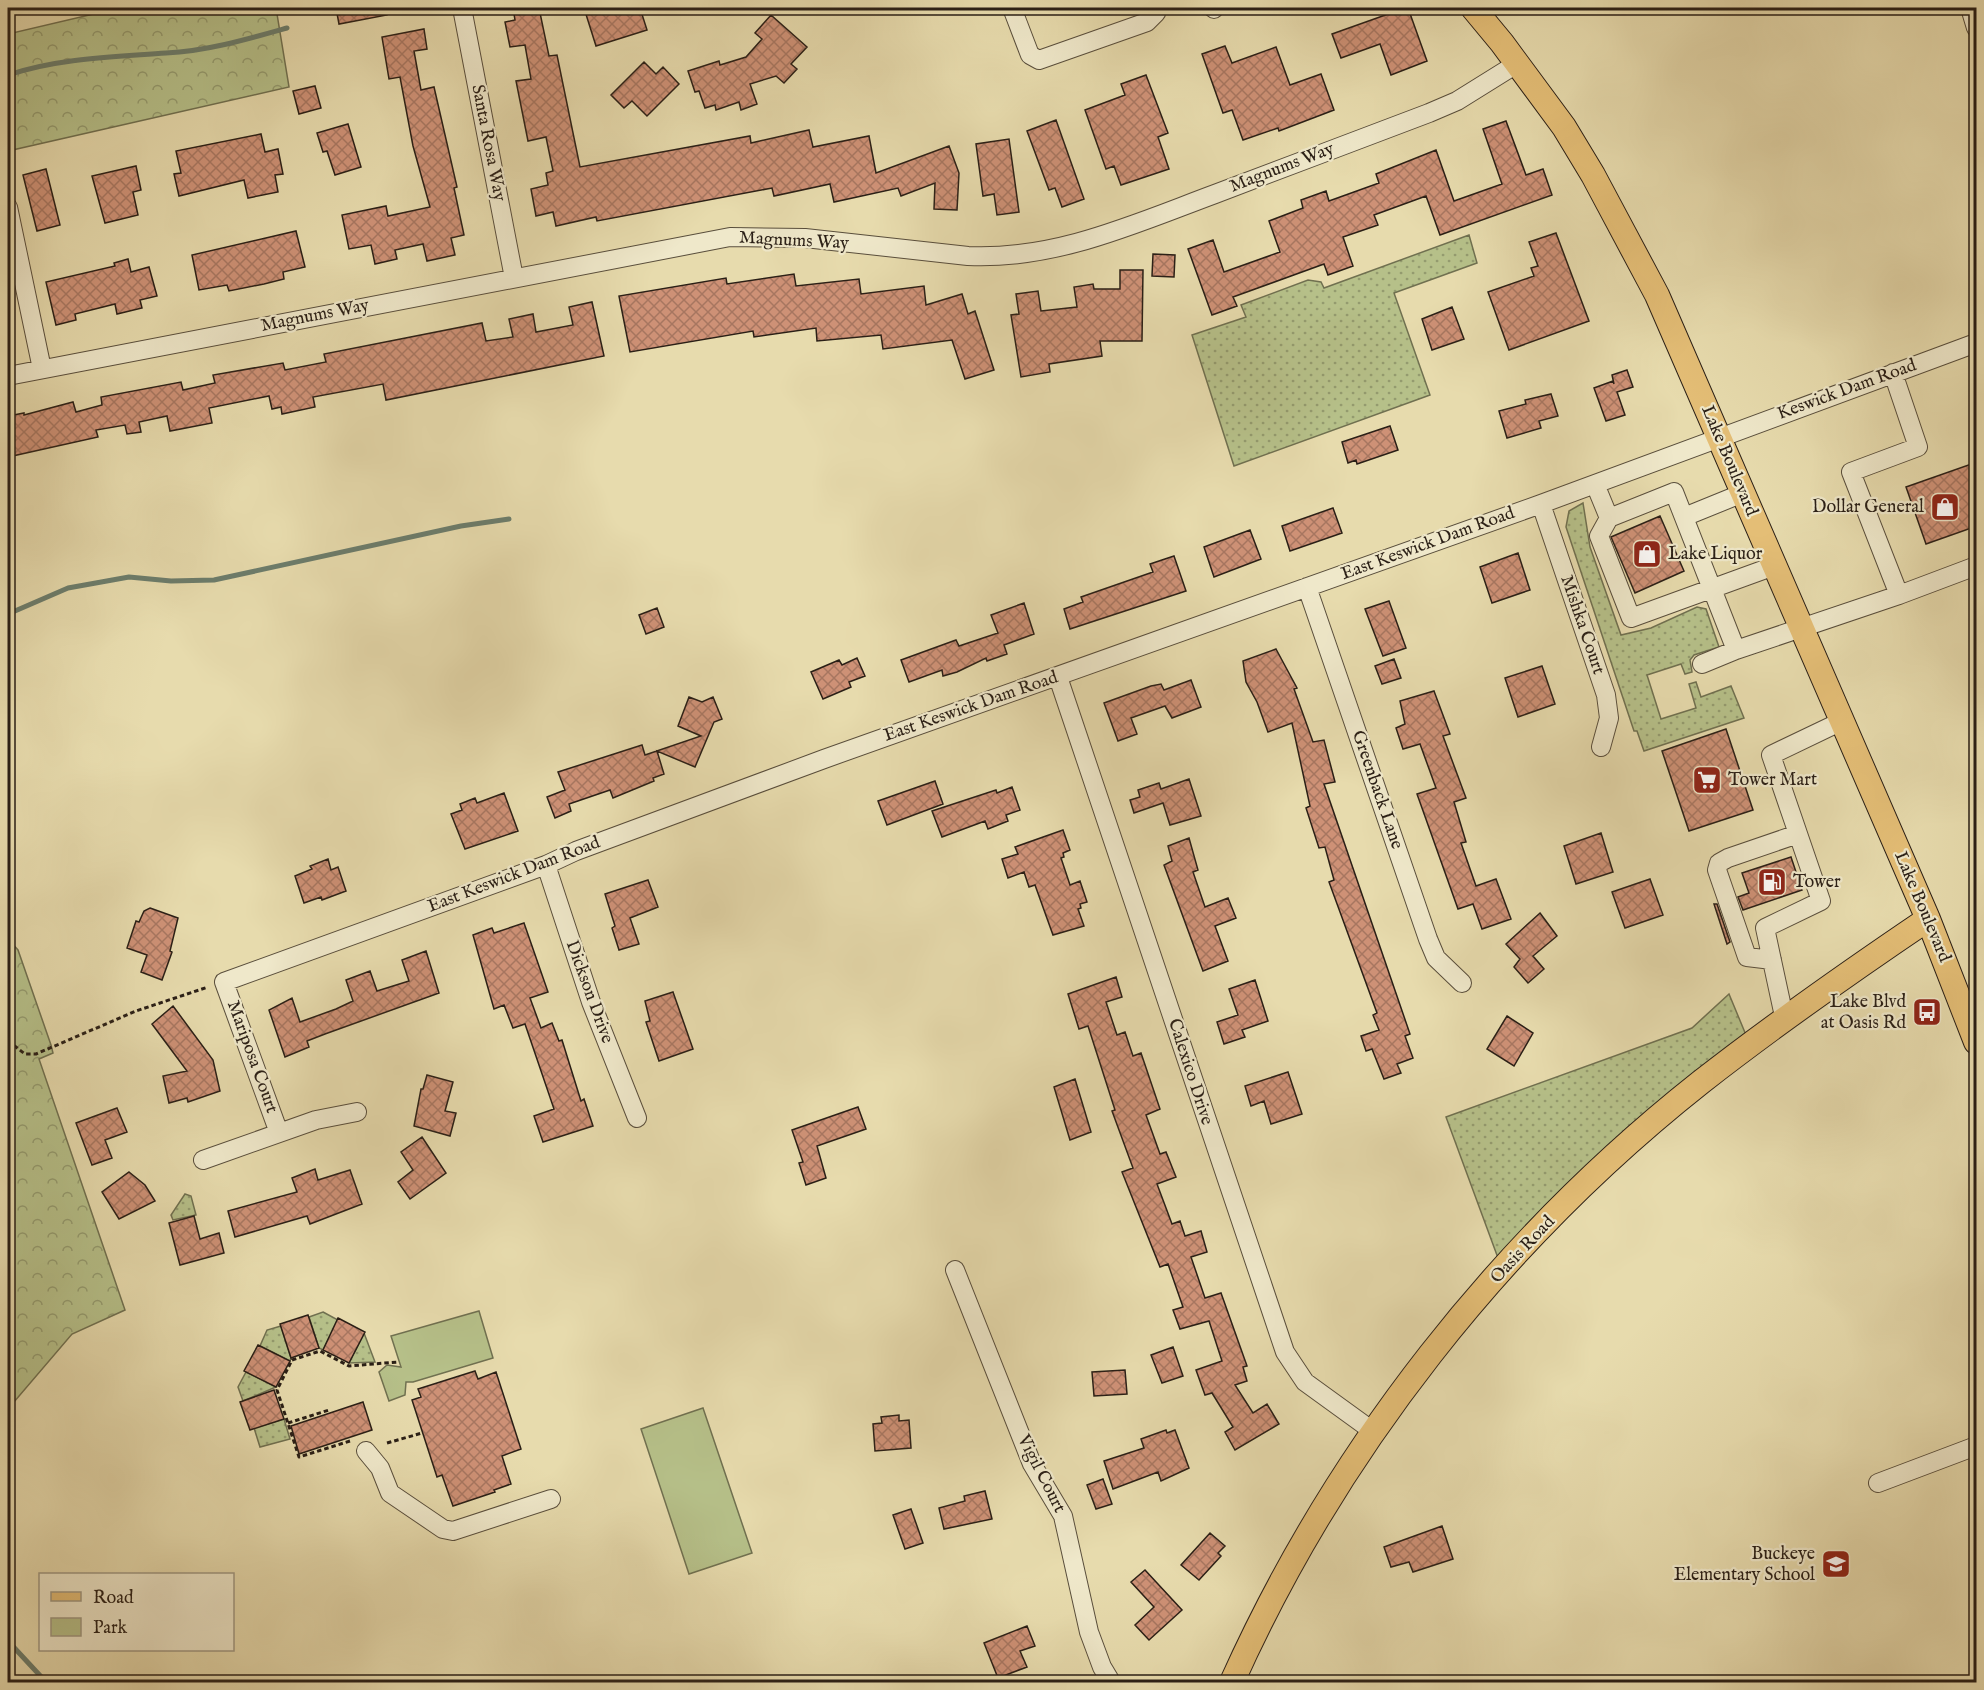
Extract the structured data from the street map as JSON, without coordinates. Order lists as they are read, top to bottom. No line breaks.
{"streets":{"main road":["Lake Boulevard","Oasis Road"],"street":["Santa Rosa Way","Magnums Way","Keswick Dam Road","East Keswick Dam Road","Mishka Court","Greenback Lane","Dickson Drive","Mariposa Court","Calexico Drive","Vigil Court"]},"crossings":[["Santa Rosa Way","Magnums Way"],["Magnums Way","Lake Boulevard"],["Keswick Dam Road","Lake Boulevard"],["Keswick Dam Road","East Keswick Dam Road"],["Lake Boulevard","East Keswick Dam Road"],["Lake Boulevard","Oasis Road"],["East Keswick Dam Road","Mishka Court"],["East Keswick Dam Road","Greenback Lane"],["East Keswick Dam Road","Dickson Drive"],["East Keswick Dam Road","Mariposa Court"],["East Keswick Dam Road","Calexico Drive"],["Calexico Drive","Oasis Road"]],"places":{"shop":["Dollar General","Lake Liquor"],"supermarket":["Tower Mart"],"fuel station":["Tower"],"bus stop":["Lake Blvd at Oasis Rd"],"school or university":["Buckeye Elementary School"]},"legend":["Road","Park"]}
